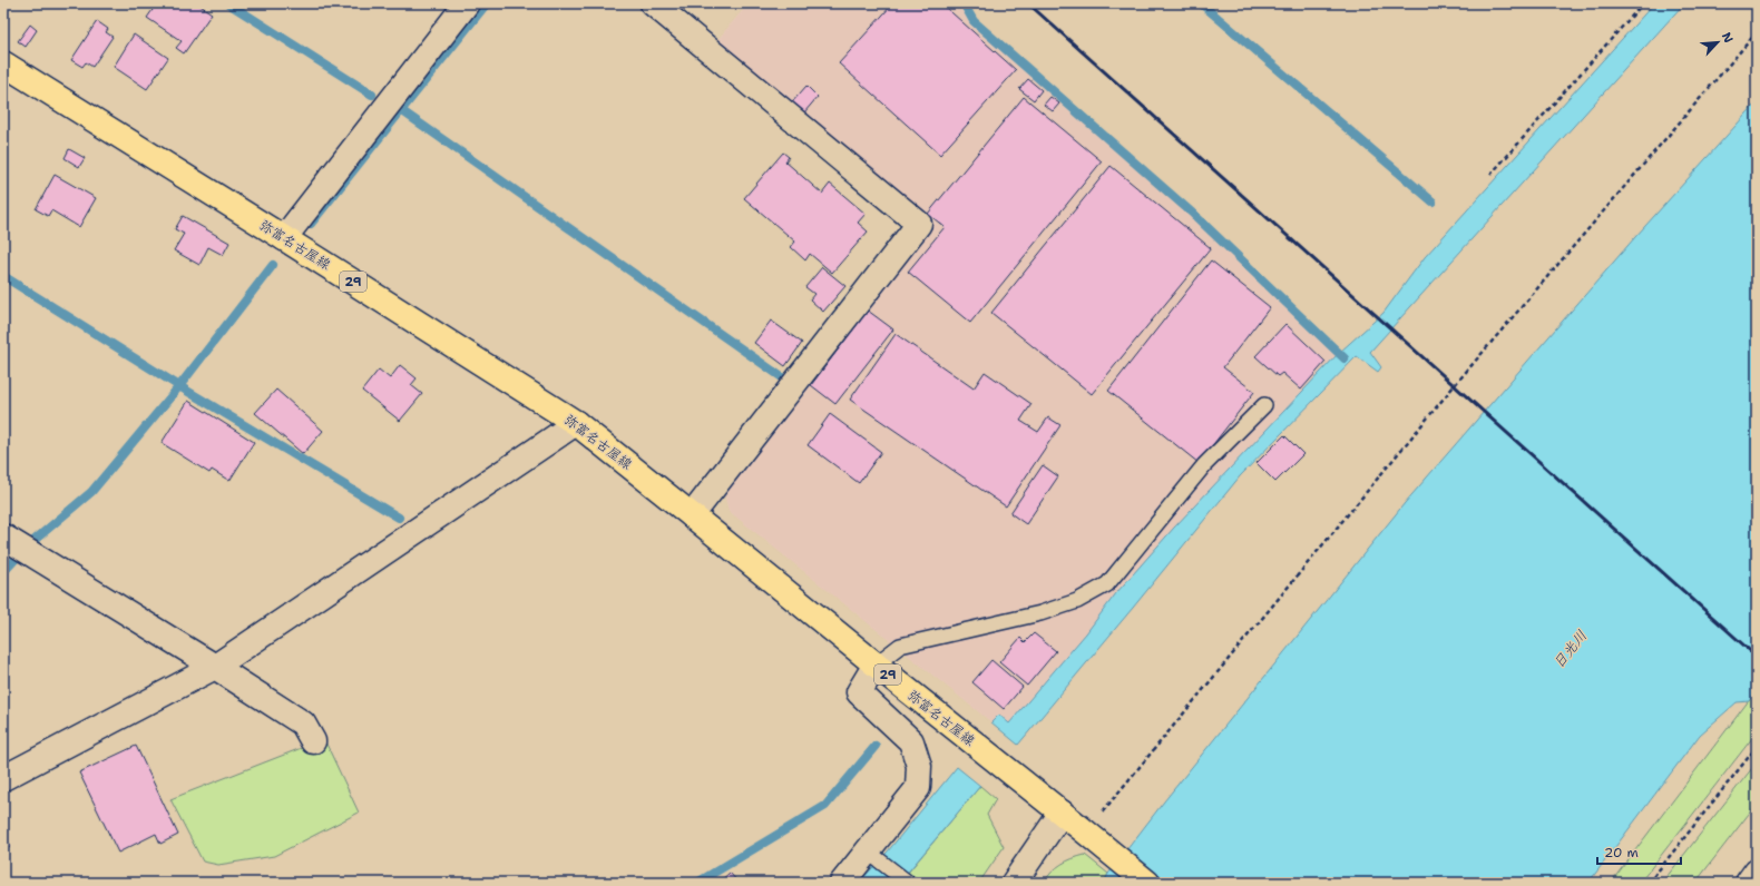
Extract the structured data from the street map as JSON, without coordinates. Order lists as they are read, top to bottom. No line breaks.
{"streets":{"main road":["弥富名古屋線","29"]},"water":["日光川"],"scale_bar":"20 m","north":"top right"}
